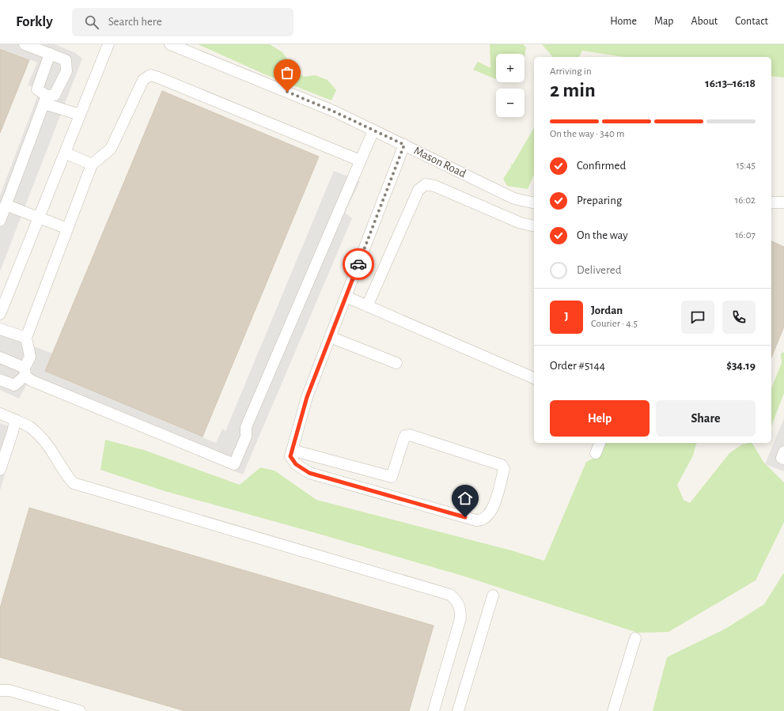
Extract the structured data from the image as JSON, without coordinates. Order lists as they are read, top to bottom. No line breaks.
{"streets":{"street":["Mason Road"]},"page":{"header":"Forkly","search":"Search here","nav":["Home","Map","About","Contact"],"map_buttons":["+","−"],"heading":["2 min","Arriving in","16:13–16:18"],"panel":["Jordan","Courier · 4.5","Order #5144","$34.19"],"bar":"On the way · 340 m","list":[["Confirmed","15:45"],["Preparing","16:02"],["On the way","16:07"],"Delivered"],"round":"J","buttons":["Help","Share"]}}
